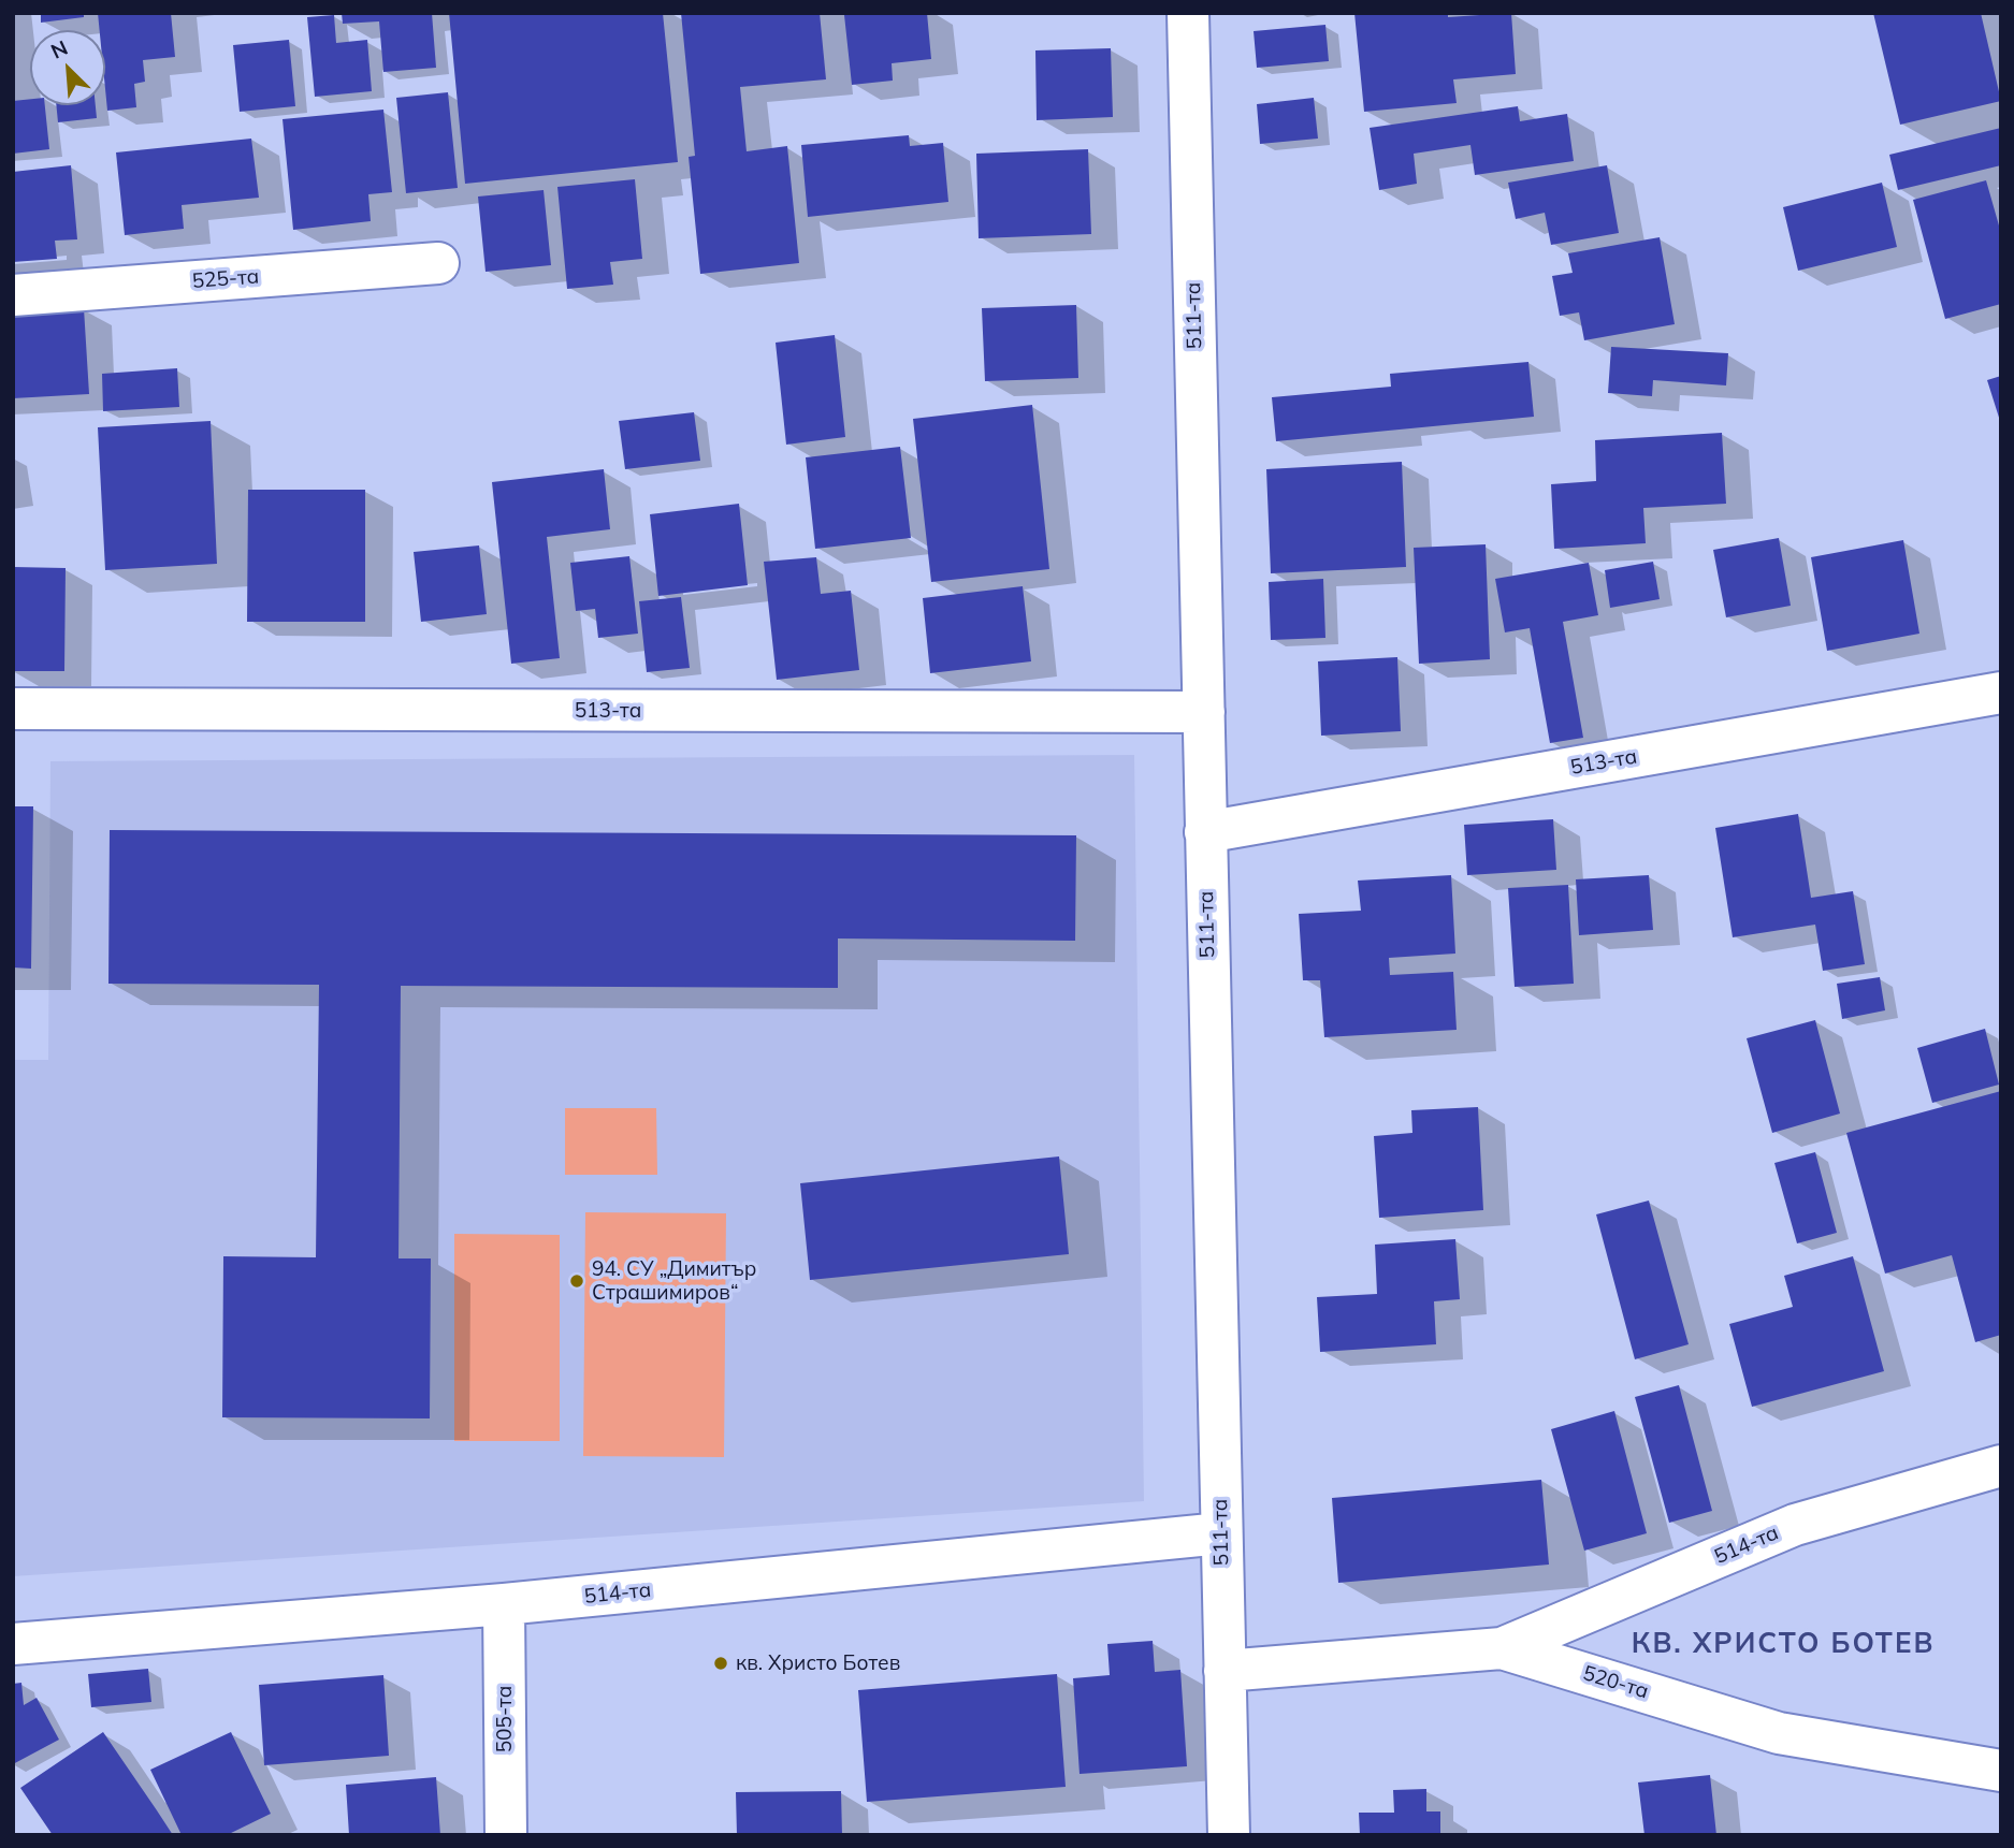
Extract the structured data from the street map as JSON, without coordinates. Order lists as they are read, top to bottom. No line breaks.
{"streets":{"street":["525-та","511-та","513-та","514-та","520-та","505-та"]},"crossings":[["511-та","513-та"],["511-та","514-та"],["511-та","520-та"],["514-та","520-та"],["514-та","505-та"]],"districts":["КВ. ХРИСТО БОТЕВ"],"places":["94. СУ „Димитър Страшимиров“","кв. Христо Ботев"],"north":"top left"}
